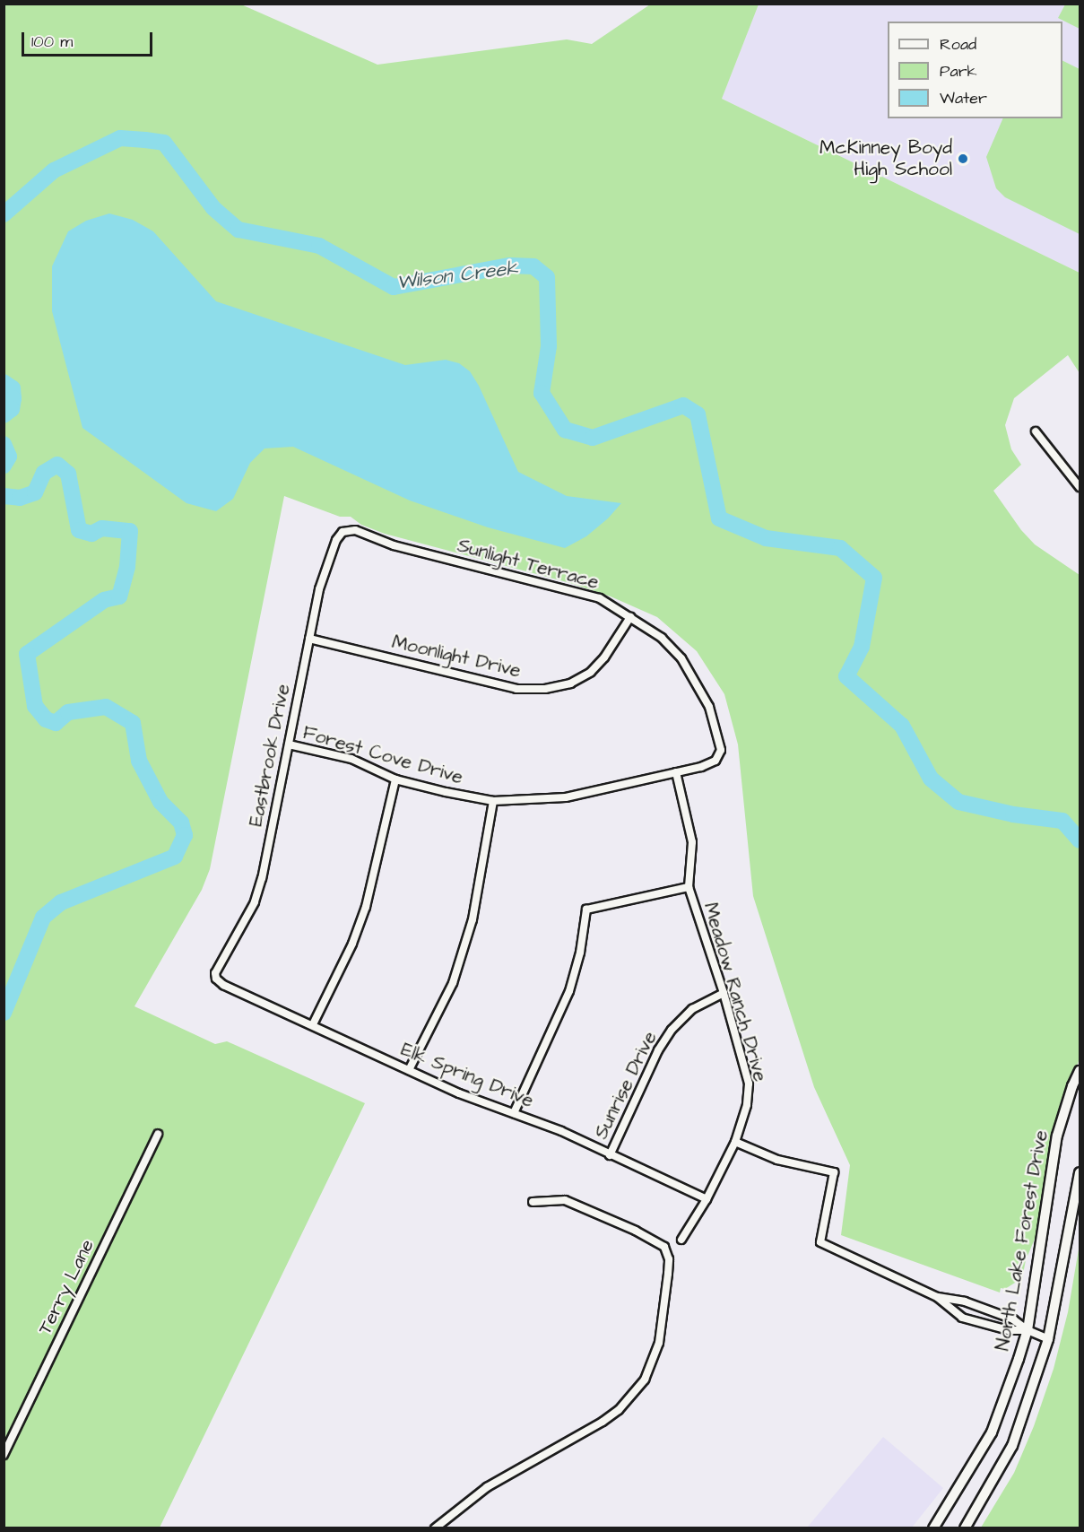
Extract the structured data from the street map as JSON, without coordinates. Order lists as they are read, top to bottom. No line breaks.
{"streets":{"main road":["North Lake Forest Drive"],"street":["Sunlight Terrace","Moonlight Drive","Eastbrook Drive","Forest Cove Drive","Meadow Ranch Drive","Elk Spring Drive","Sunrise Drive","Terry Lane"]},"crossings":[["Sunlight Terrace","Moonlight Drive"],["Sunlight Terrace","Eastbrook Drive"],["Sunlight Terrace","Forest Cove Drive"],["Moonlight Drive","Eastbrook Drive"],["Eastbrook Drive","Forest Cove Drive"],["Eastbrook Drive","Elk Spring Drive"],["Forest Cove Drive","Meadow Ranch Drive"],["Meadow Ranch Drive","Elk Spring Drive"],["Meadow Ranch Drive","Sunrise Drive"],["Elk Spring Drive","Sunrise Drive"]],"water":["Wilson Creek"],"places":["McKinney Boyd High School"],"legend":["Road","Park","Water"],"scale_bar":"100 m"}
